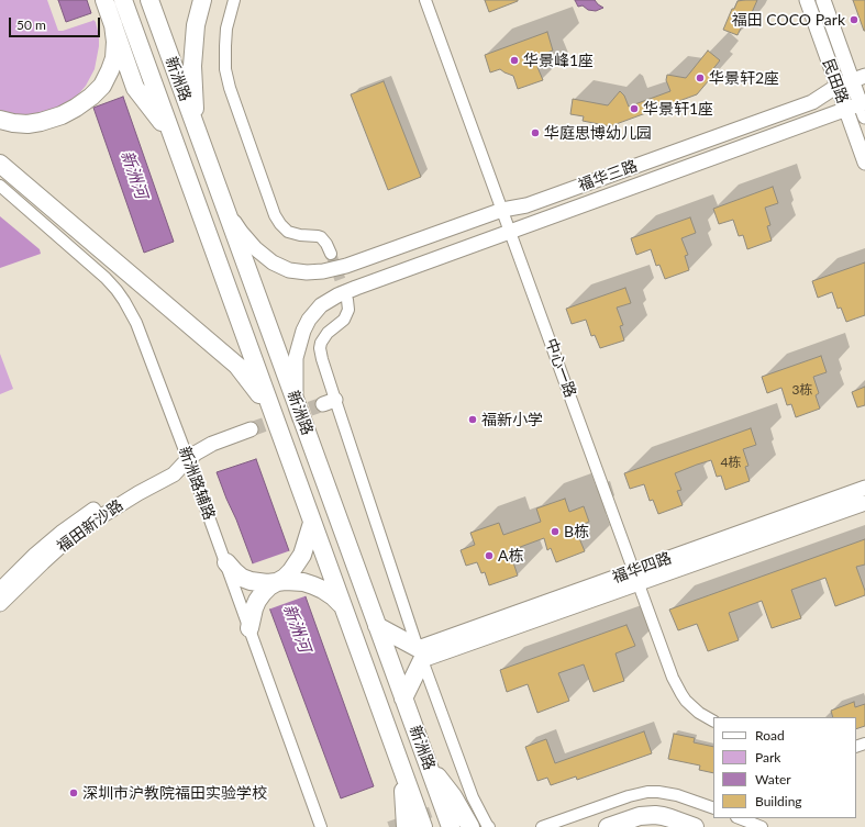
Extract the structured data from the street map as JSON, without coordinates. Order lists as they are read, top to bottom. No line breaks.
{"streets":{"main road":["新洲路"],"street":["民田路","福华三路","中心一路","新洲路辅路","福田新沙路","福华四路"]},"crossings":[["新洲路","福华三路"],["民田路","福华三路"],["福华三路","中心一路"],["中心一路","福华四路"],["新洲路辅路","福田新沙路"]],"water":["新洲河"],"places":["福田 COCO Park","华景峰1座","华景轩2座","华景轩1座","华庭思博幼儿园","福新小学","B栋","A栋","深圳市沪教院福田实验学校"],"house_numbers":["3栋","4栋"],"legend":["Road","Park","Water","Building"],"scale_bar":"50 m"}
